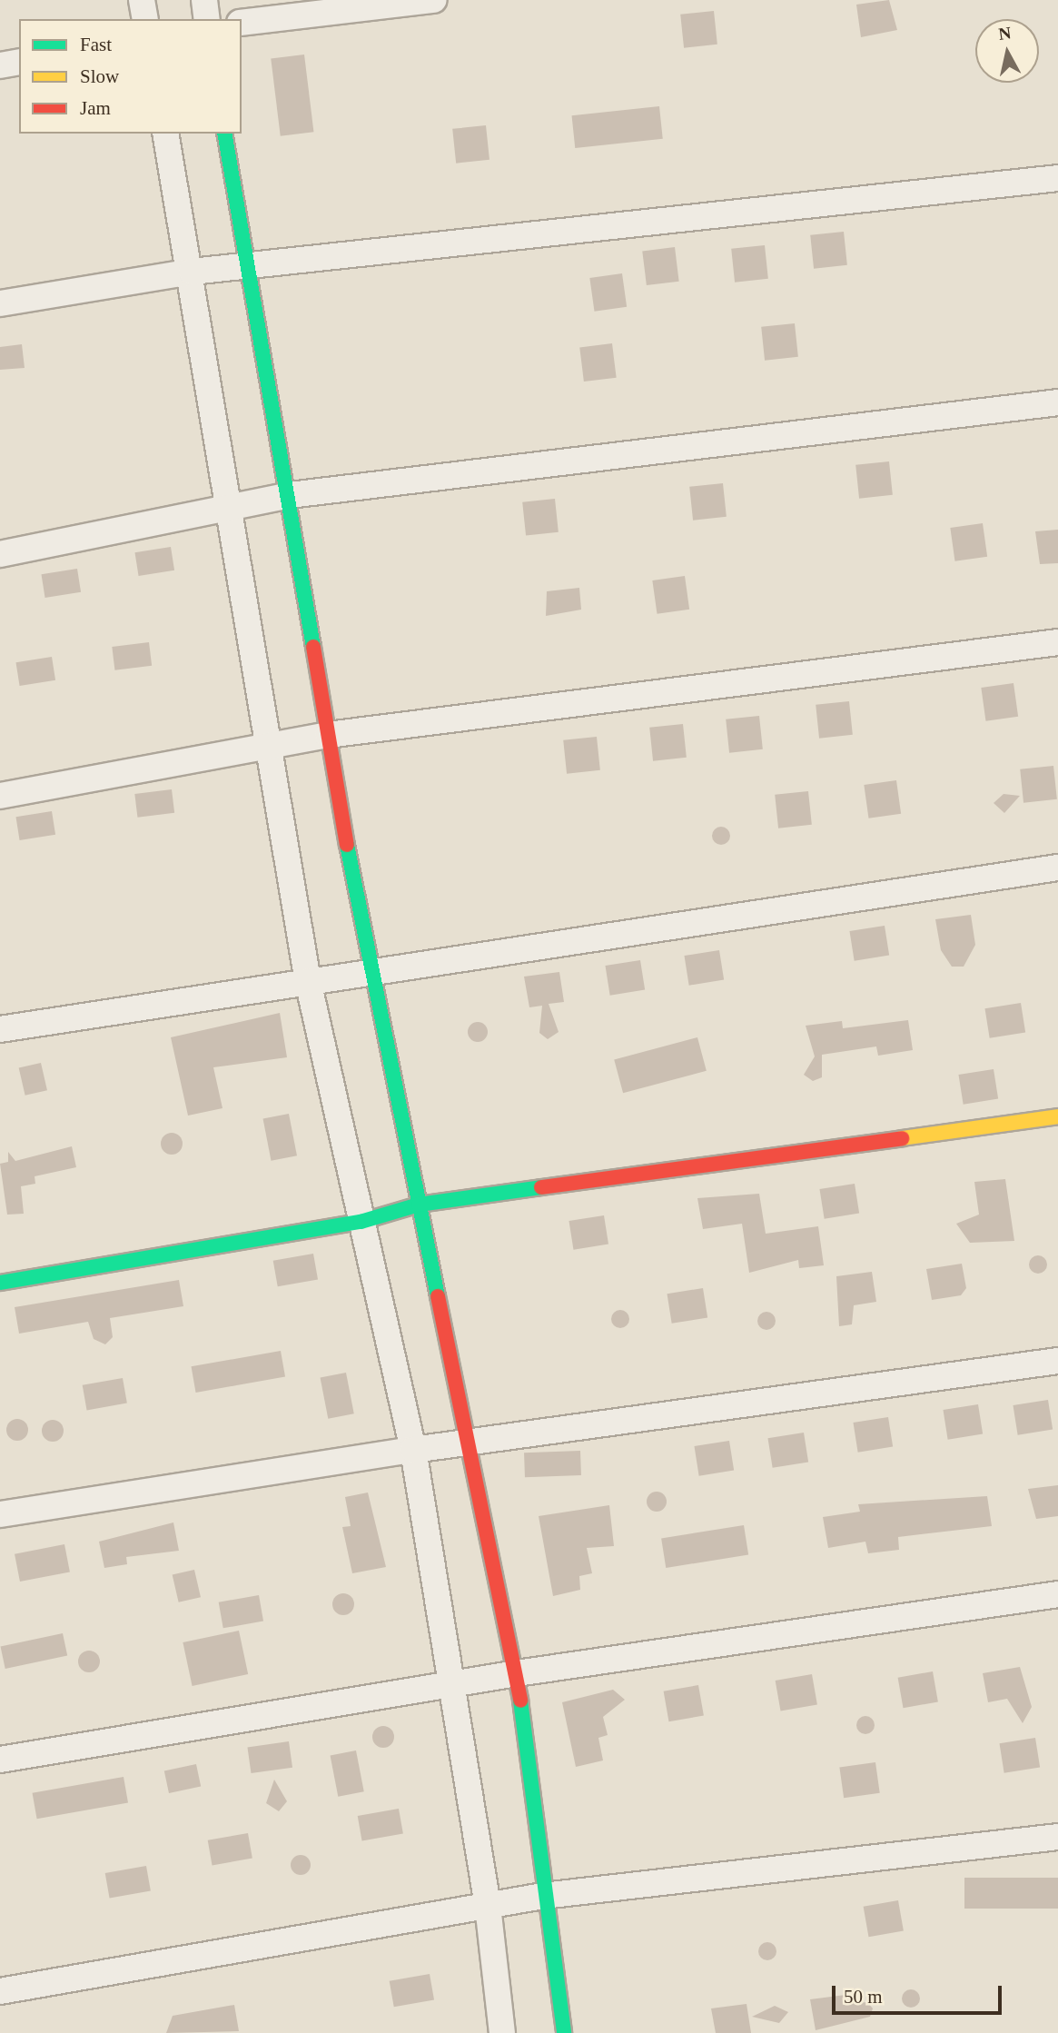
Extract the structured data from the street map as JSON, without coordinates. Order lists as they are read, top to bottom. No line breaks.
{"legend":["Fast","Slow","Jam"],"scale_bar":"50 m","north":"top"}
